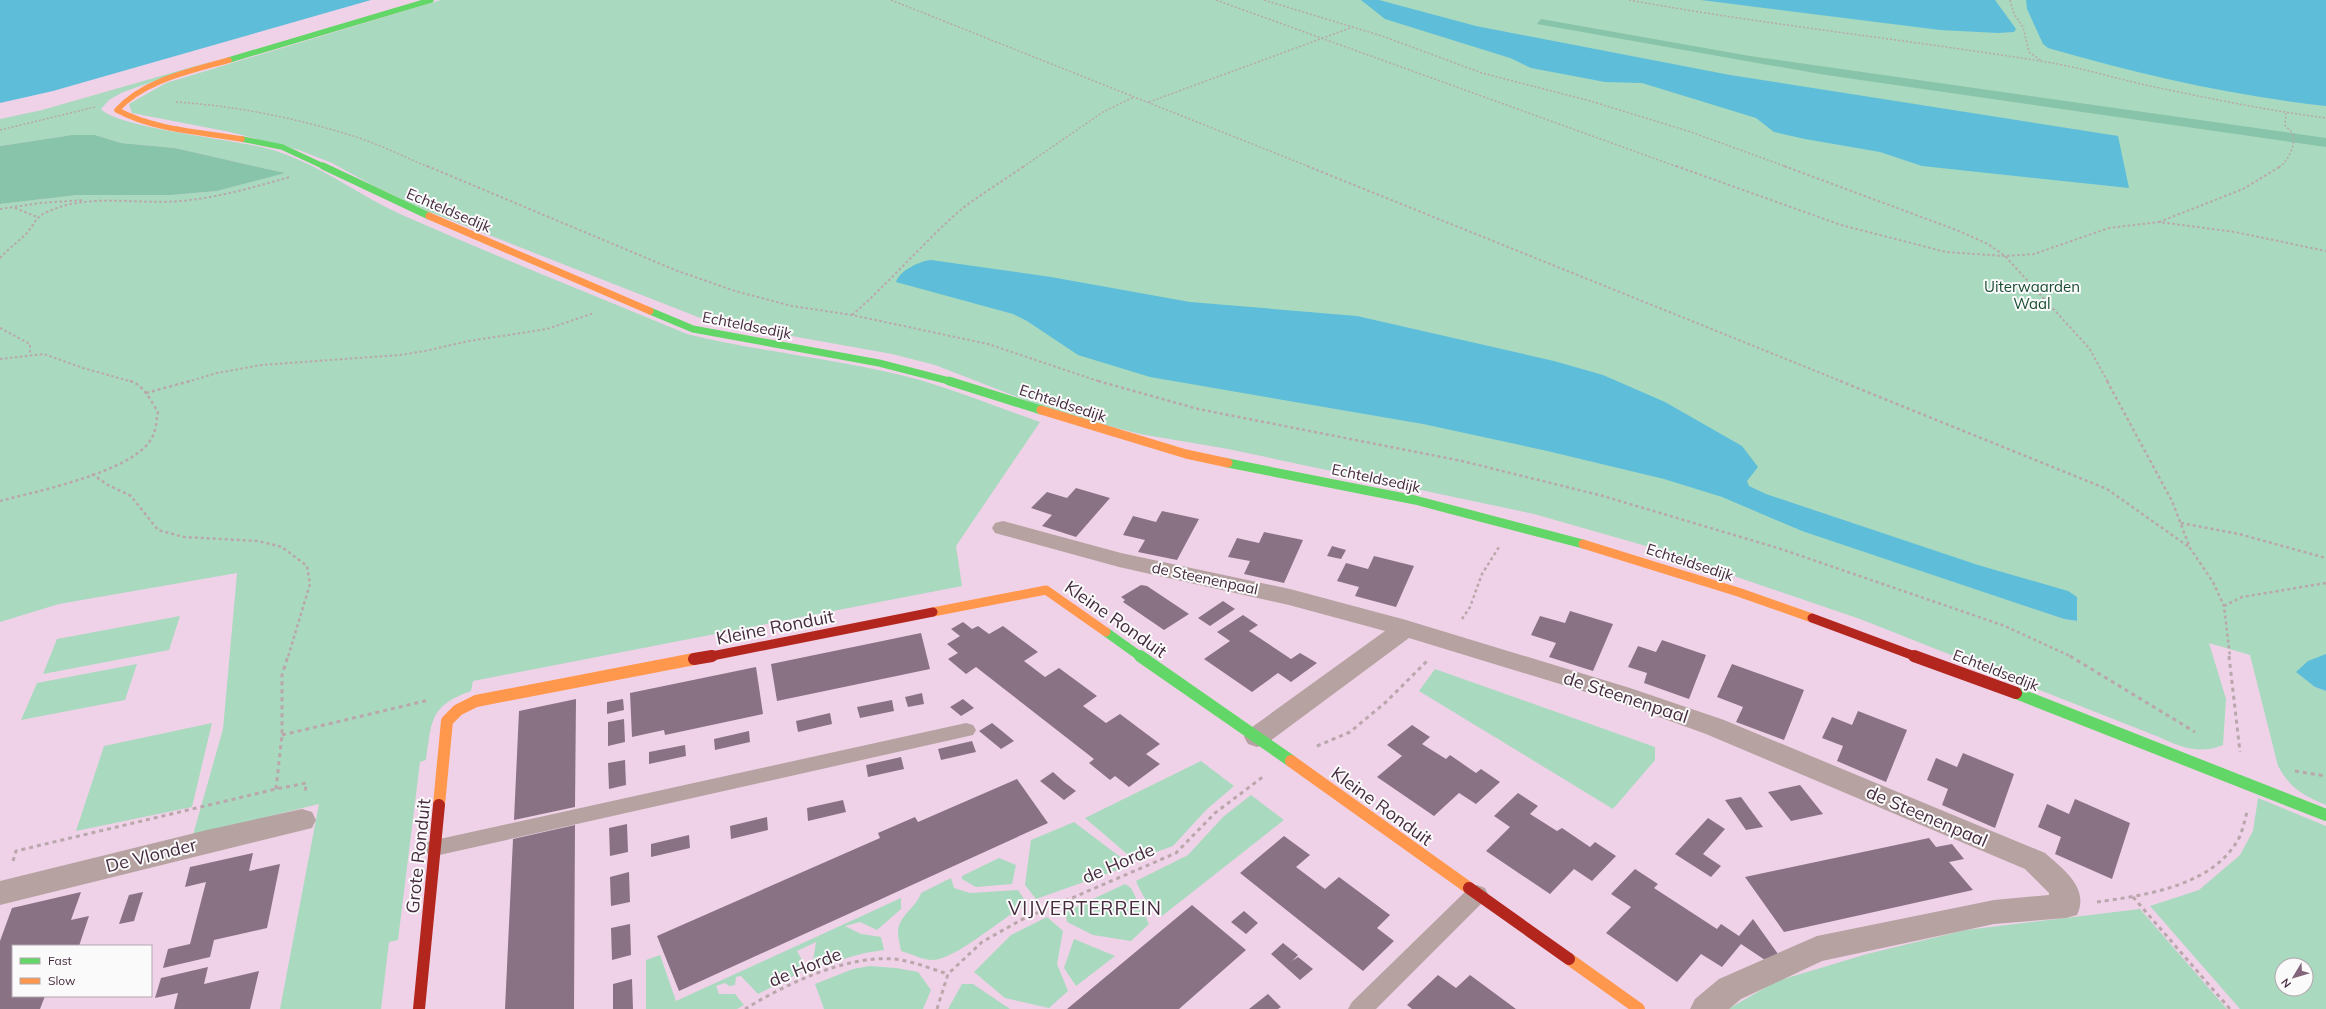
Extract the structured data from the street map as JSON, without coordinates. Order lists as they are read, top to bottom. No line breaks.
{"streets":{"street":["Echteldsedijk","de Steenenpaal","Kleine Ronduit","De Vlonder","Grote Ronduit"],"path":["de Horde"]},"crossings":[["Kleine Ronduit","Grote Ronduit"],["Kleine Ronduit","de Horde"]],"districts":["VIJVERTERREIN"],"parks":["Uiterwaarden Waal"],"legend":["Fast","Slow"],"north":"bottom left"}
